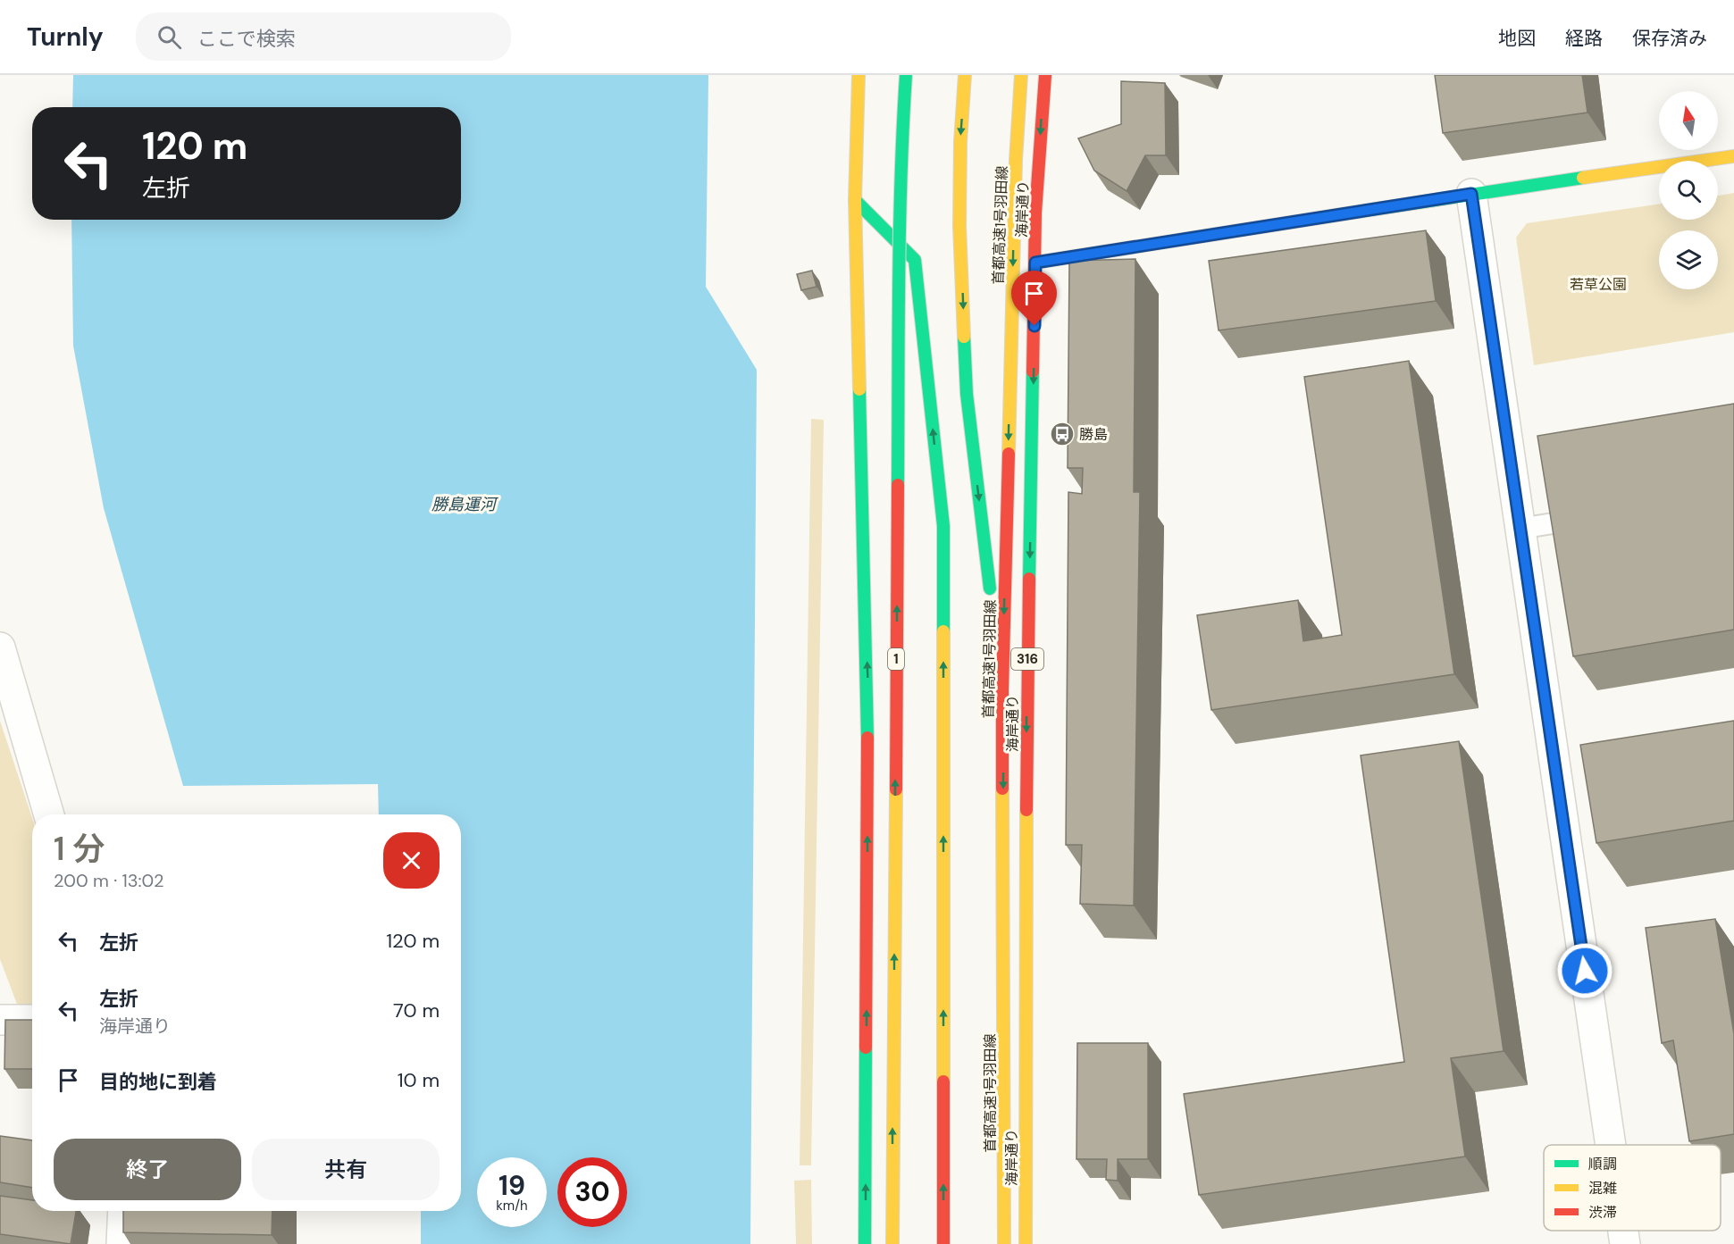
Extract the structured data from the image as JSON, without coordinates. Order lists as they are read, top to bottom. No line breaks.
{"streets":{"main road":["海岸通り","首都高速1号羽田線","1","316"]},"water":["勝島運河"],"parks":["若草公園"],"places":{"bus stop":["勝島"]},"legend":["順調","混雑","渋滞"],"north":"top","page":{"header":"Turnly","search":"ここで検索","nav":["地図","経路","保存済み"],"turn":["120 m","左折"],"heading":["1 分","200 m · 13:02"],"list":[{"name":"左折","value":"120 m"},{"name":"左折","note":"海岸通り","value":"70 m"},{"name":"目的地に到着","value":"10 m"}],"buttons":["終了","共有"],"speed":"19 km/h","limit":"30"}}
